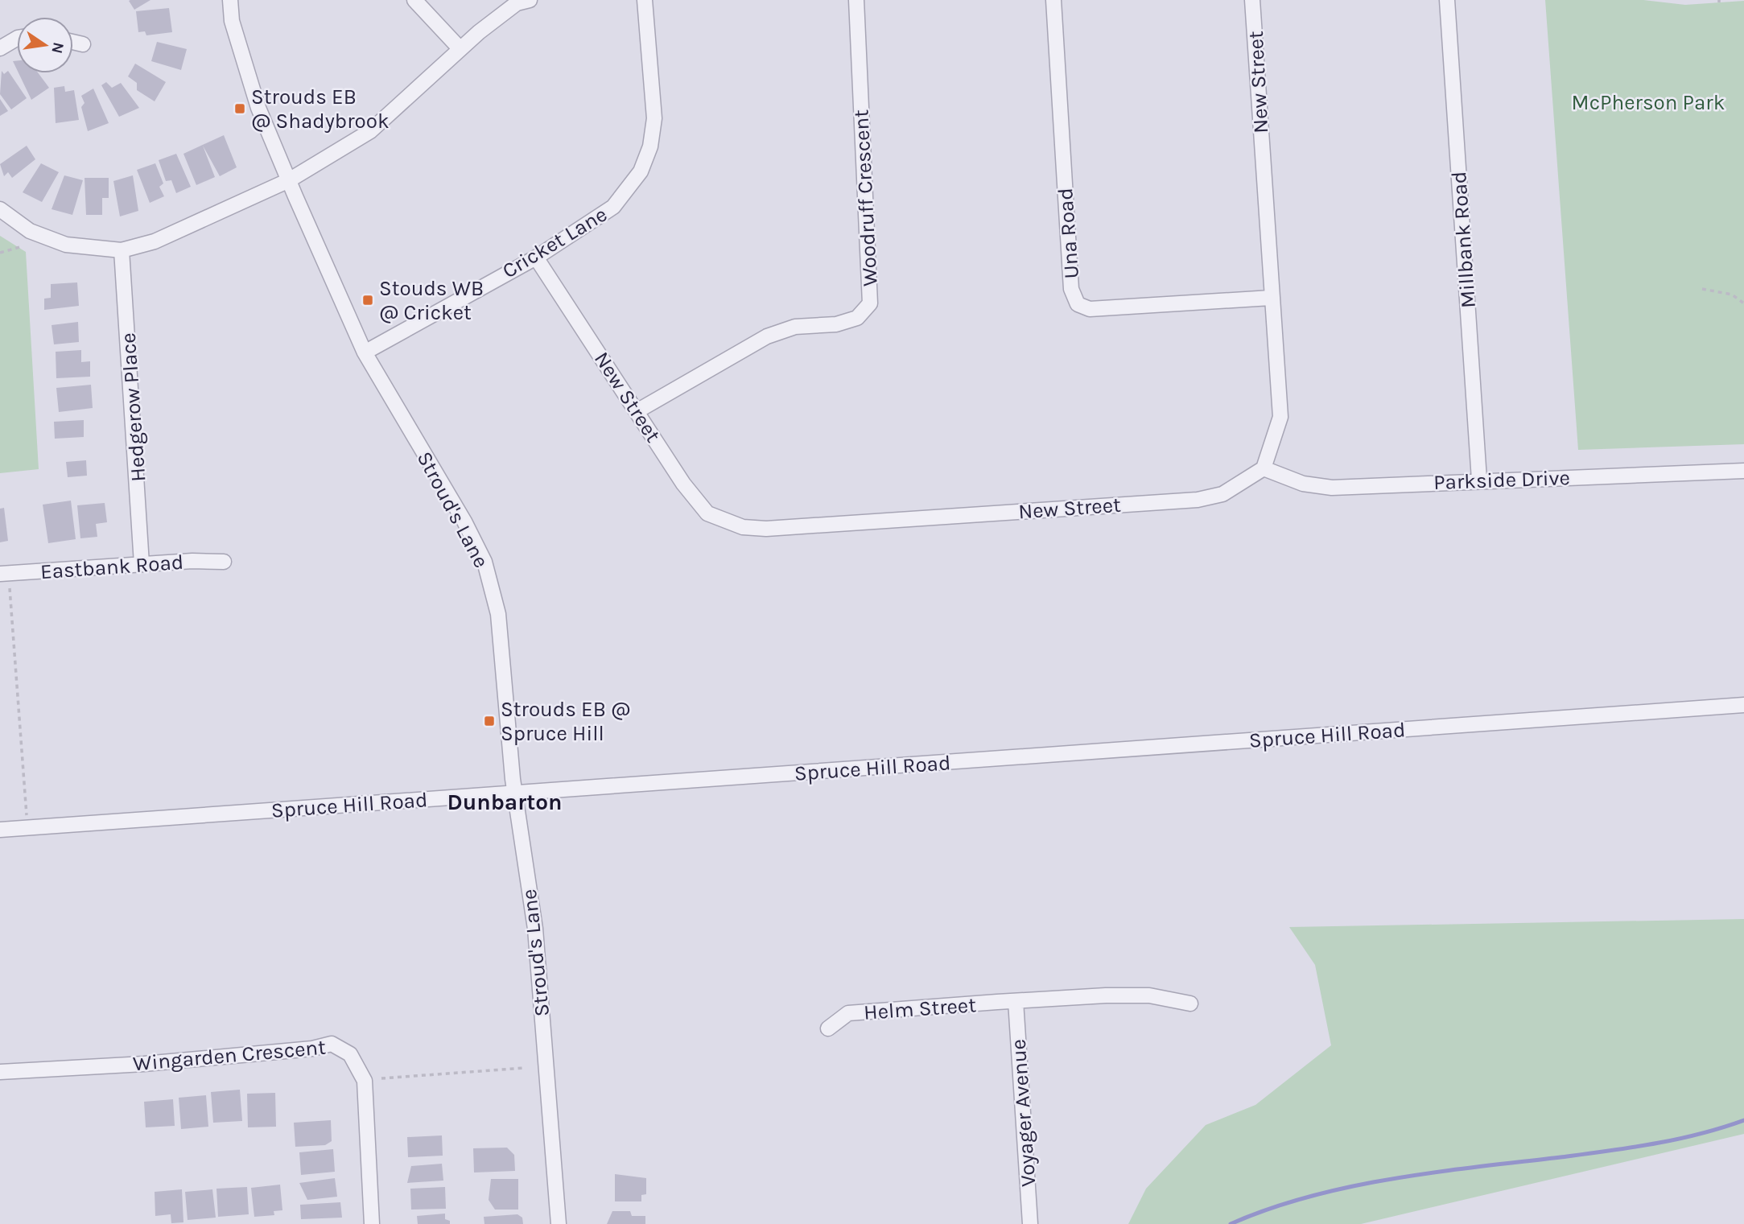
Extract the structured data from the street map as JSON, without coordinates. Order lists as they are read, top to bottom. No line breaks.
{"streets":{"street":["New Street","Woodruff Crescent","Una Road","Millbank Road","Cricket Lane","Hedgerow Place","Parkside Drive","Stroud's Lane","Eastbank Road","Spruce Hill Road","Helm Street","Wingarden Crescent","Voyager Avenue"]},"crossings":[["New Street","Woodruff Crescent"],["New Street","Una Road"],["New Street","Cricket Lane"],["New Street","Parkside Drive"],["Millbank Road","Parkside Drive"],["Cricket Lane","Stroud's Lane"],["Hedgerow Place","Eastbank Road"],["Stroud's Lane","Spruce Hill Road"],["Helm Street","Voyager Avenue"]],"districts":["Dunbarton"],"parks":["McPherson Park"],"places":{"transit":["Strouds EB @ Shadybrook","Stouds WB @ Cricket","Strouds EB @ Spruce Hill"]},"north":"right"}
